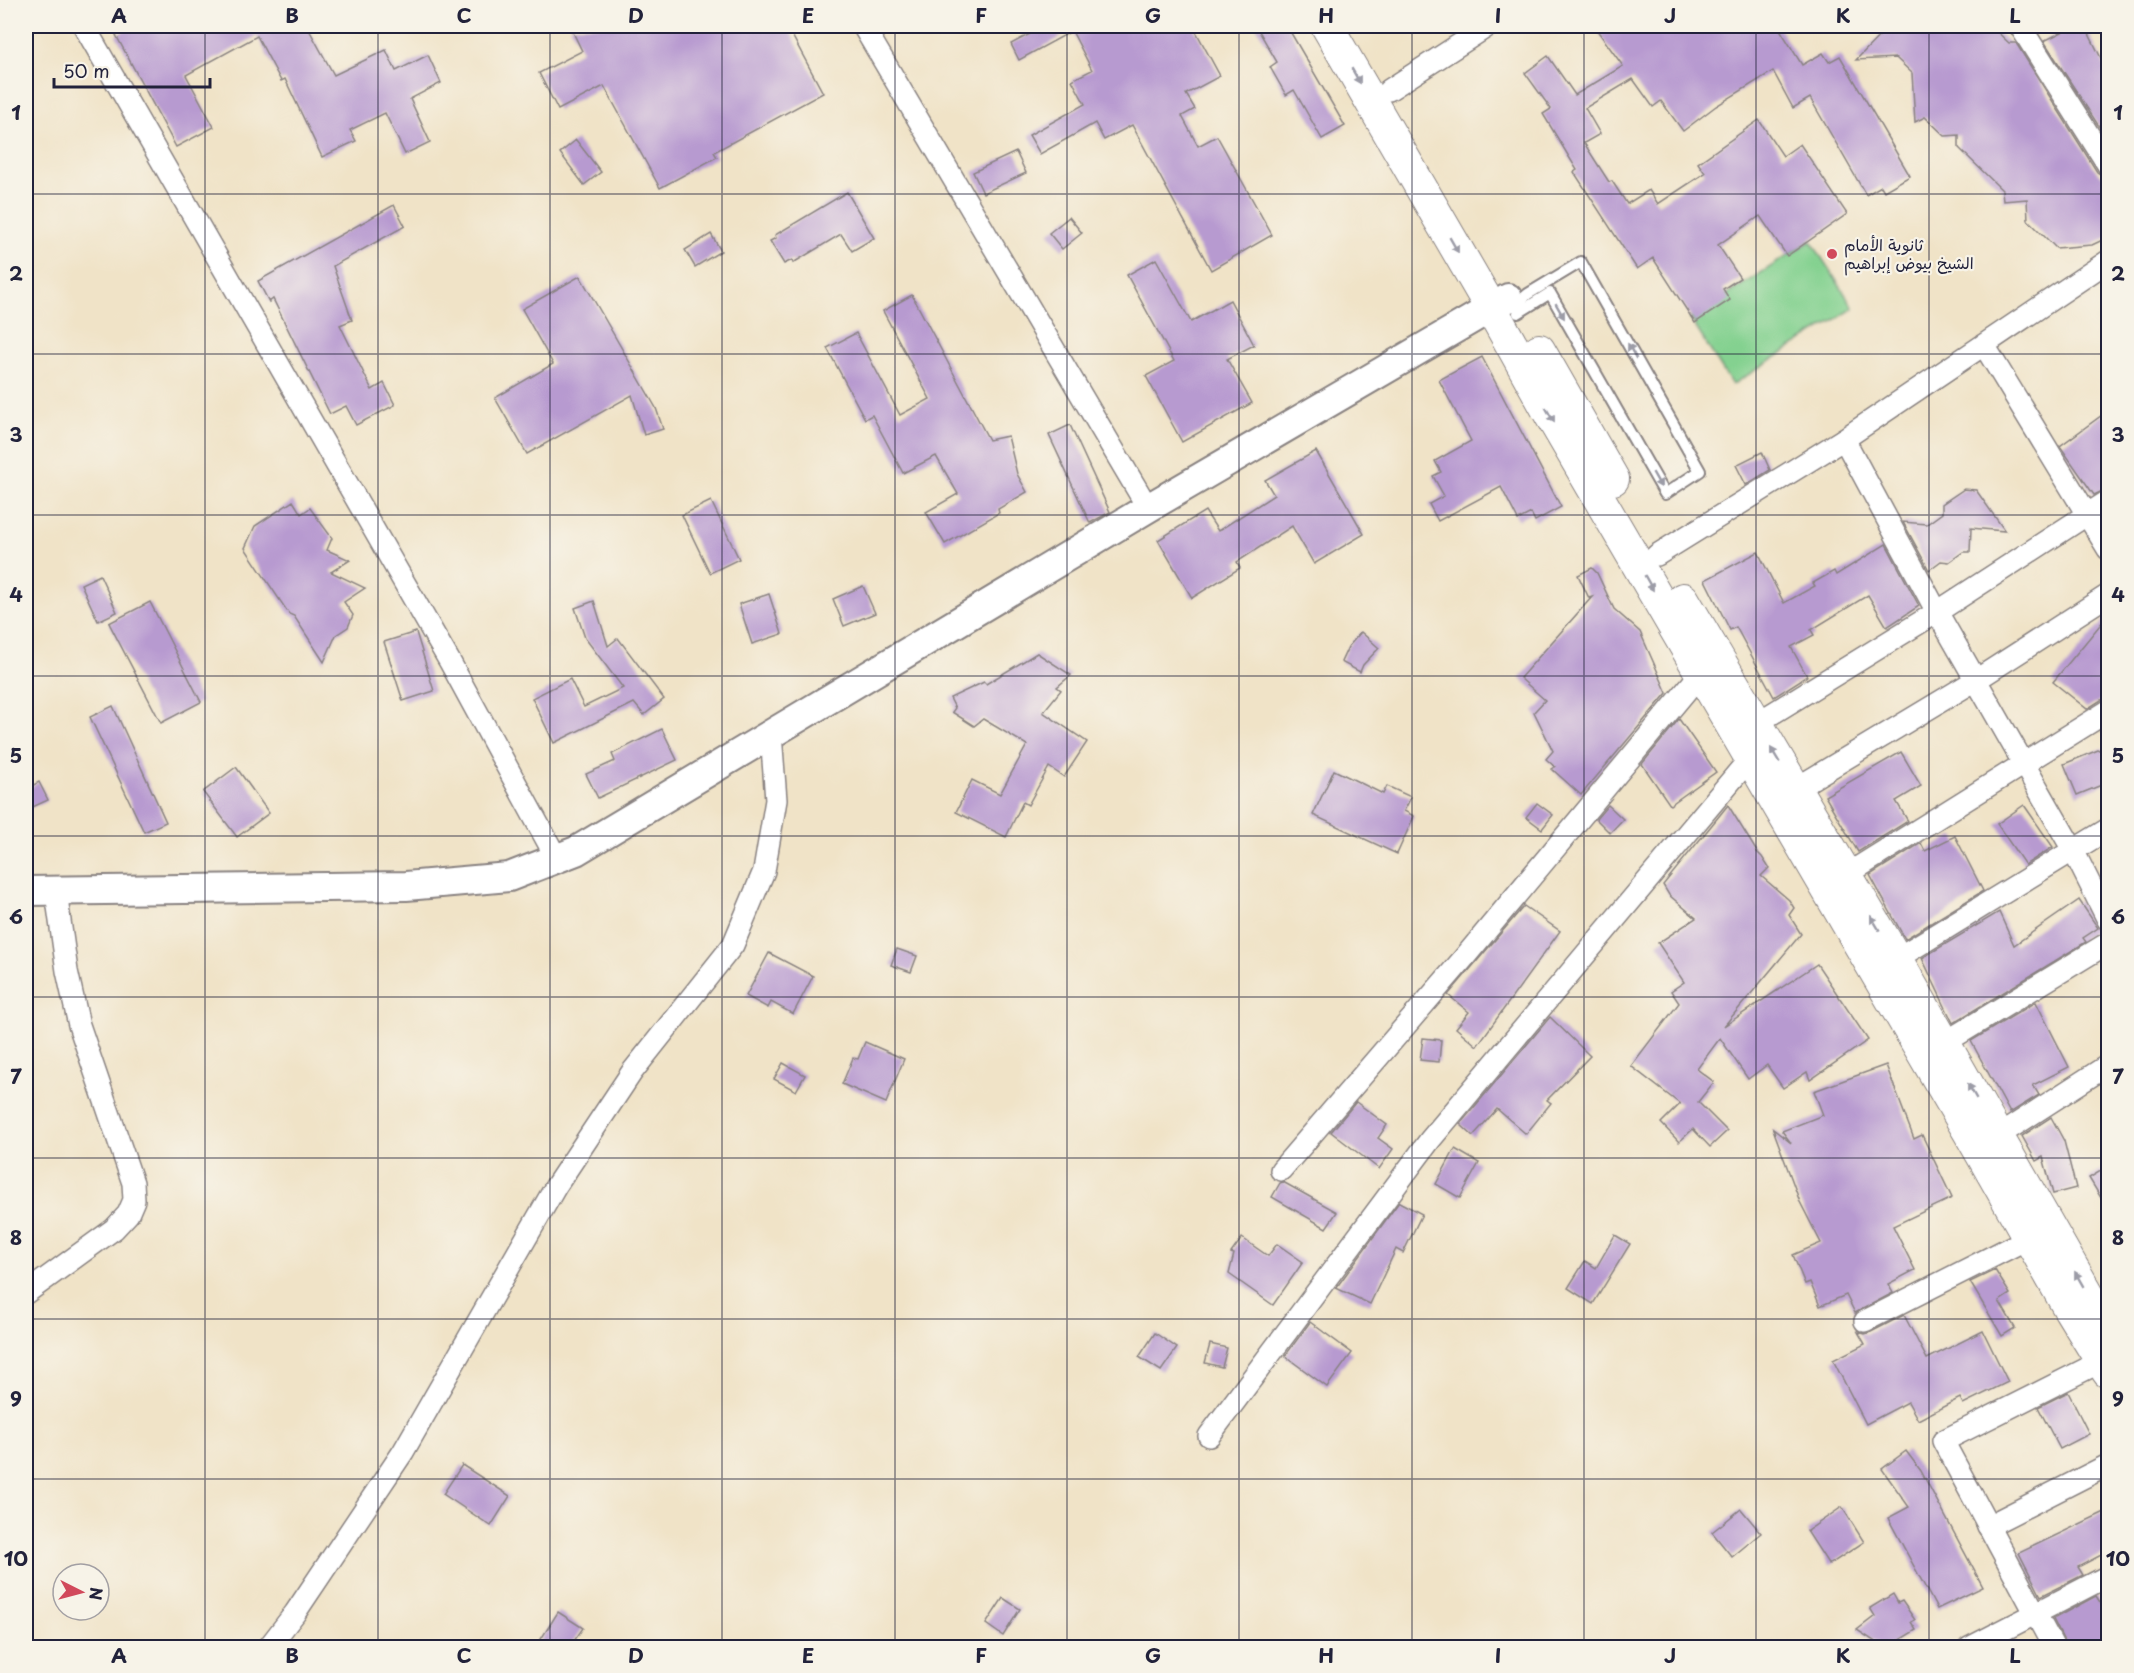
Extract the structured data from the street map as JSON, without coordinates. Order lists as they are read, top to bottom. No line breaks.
{"places":["ثانوية الأمام الشيخ بيوض إبراهيم"],"scale_bar":"50 m","north":"right","grid":{"columns":["A","B","C","D","E","F","G","H","I","J","K","L"],"rows":["1","2","3","4","5","6","7","8","9","10"]}}
